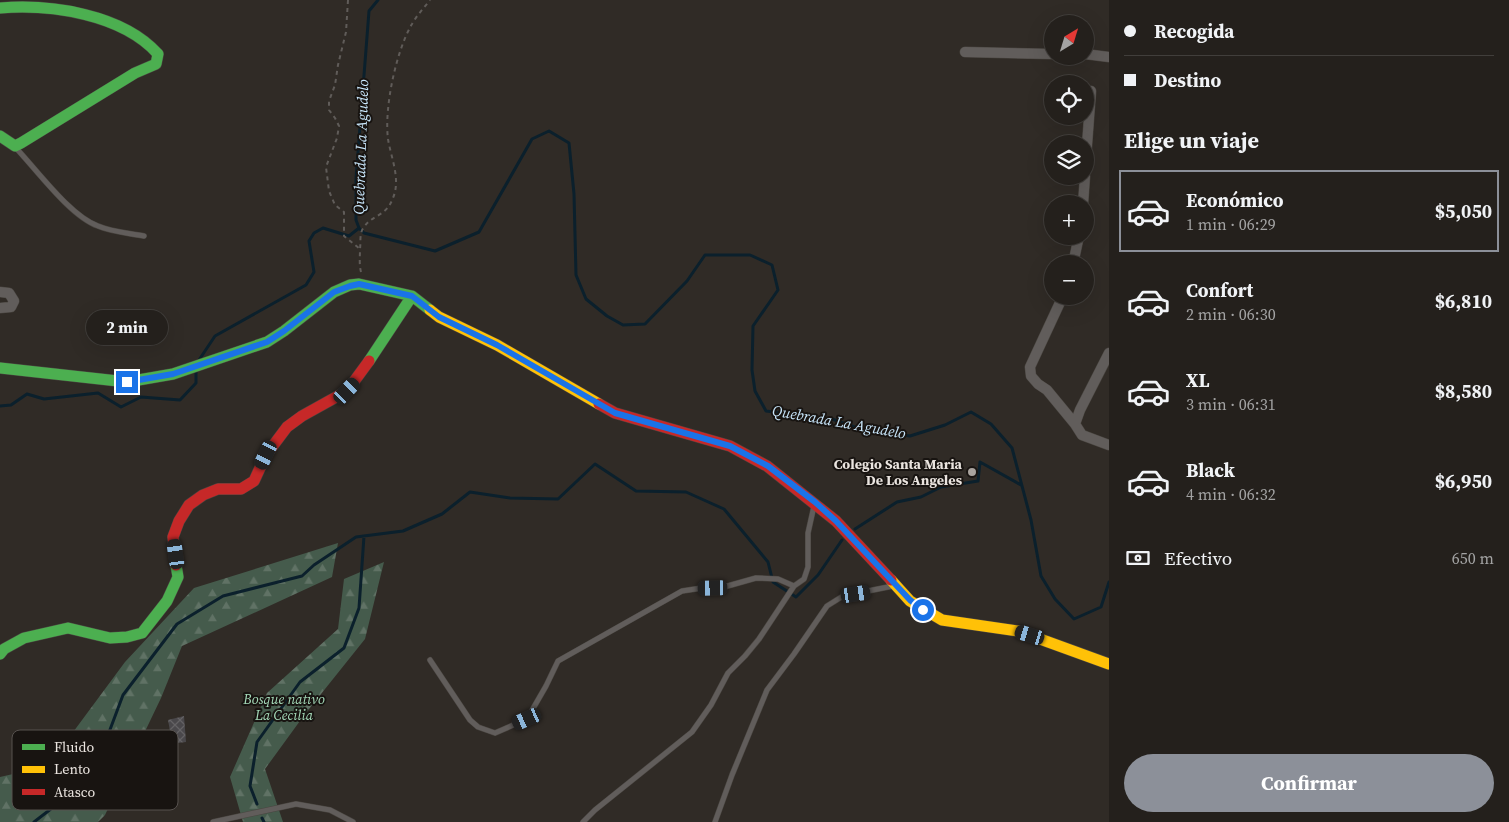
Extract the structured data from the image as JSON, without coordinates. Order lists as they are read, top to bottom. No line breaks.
{"water":["Quebrada La Agudelo"],"parks":["Bosque nativo La Cecilia"],"places":["Colegio Santa Maria De Los Angeles"],"legend":["Fluido","Lento","Atasco"],"north":"top right","page":{"banner":["Recogida","Destino"],"map_buttons":["+","−"],"heading":"Elige un viaje","list":[{"name":"Económico","note":"1 min · 06:29","value":"$5,050"},{"name":"Confort","note":"2 min · 06:30","value":"$6,810"},{"name":"XL","note":"3 min · 06:31","value":"$8,580"},{"name":"Black","note":"4 min · 06:32","value":"$6,950"}],"bubble":"2 min","pay":["Efectivo","650 m"],"buttons":"Confirmar"}}
